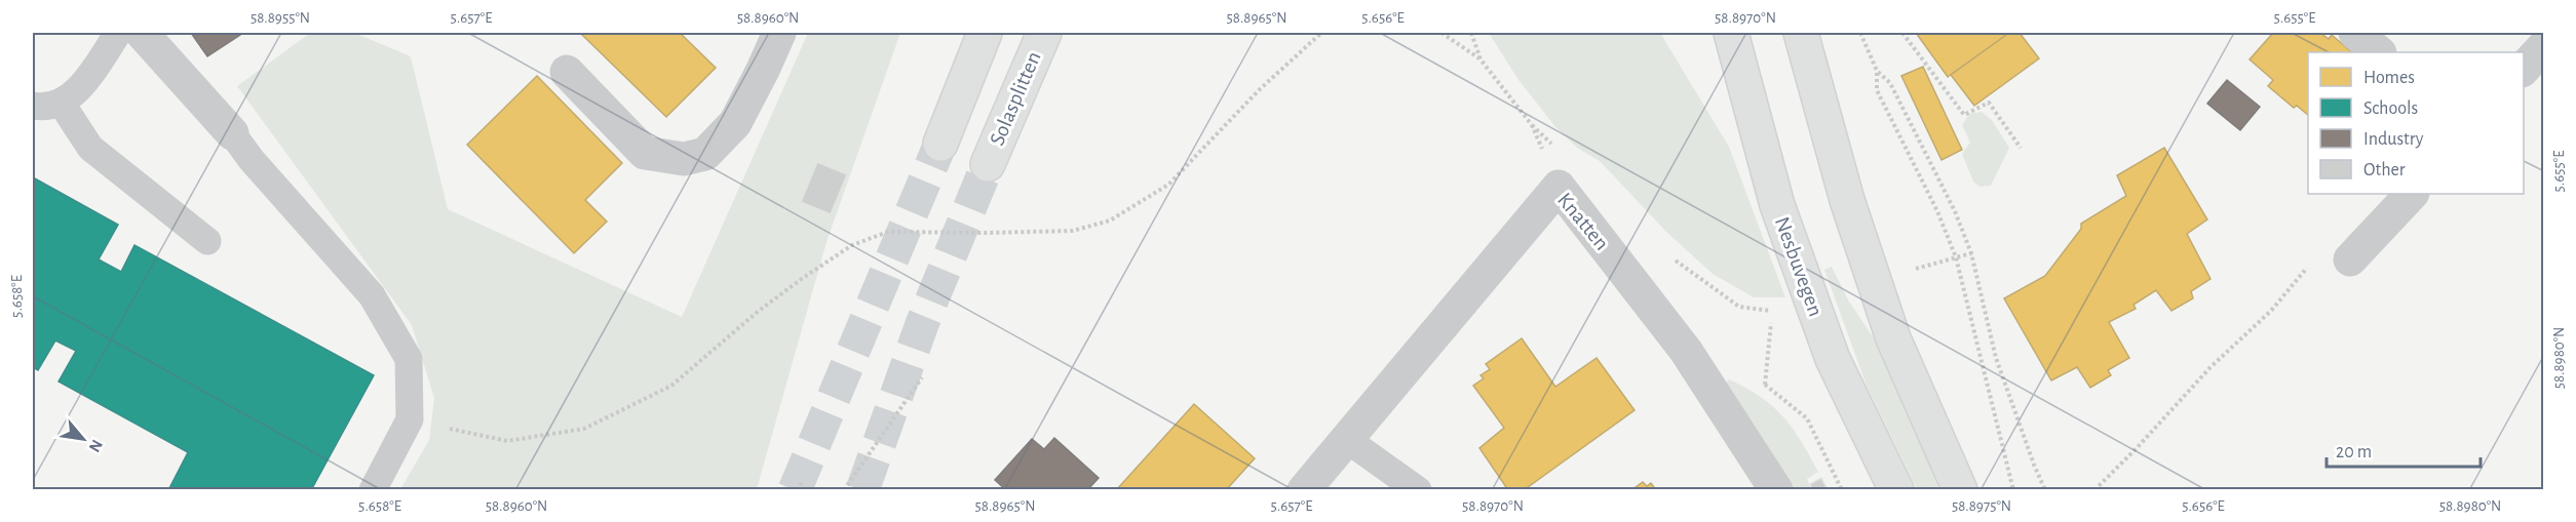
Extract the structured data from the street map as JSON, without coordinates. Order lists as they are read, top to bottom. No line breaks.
{"streets":{"main road":["Solasplitten","Nesbuvegen"],"street":["Knatten"]},"legend":["Homes","Schools","Industry","Other"],"scale_bar":"20 m","north":"bottom right","coordinates":["58.8955°N","5.657°E","58.8960°N","58.8965°N","5.656°E","58.8970°N","5.655°E","5.658°E","58.8980°N","58.8975°N"]}
